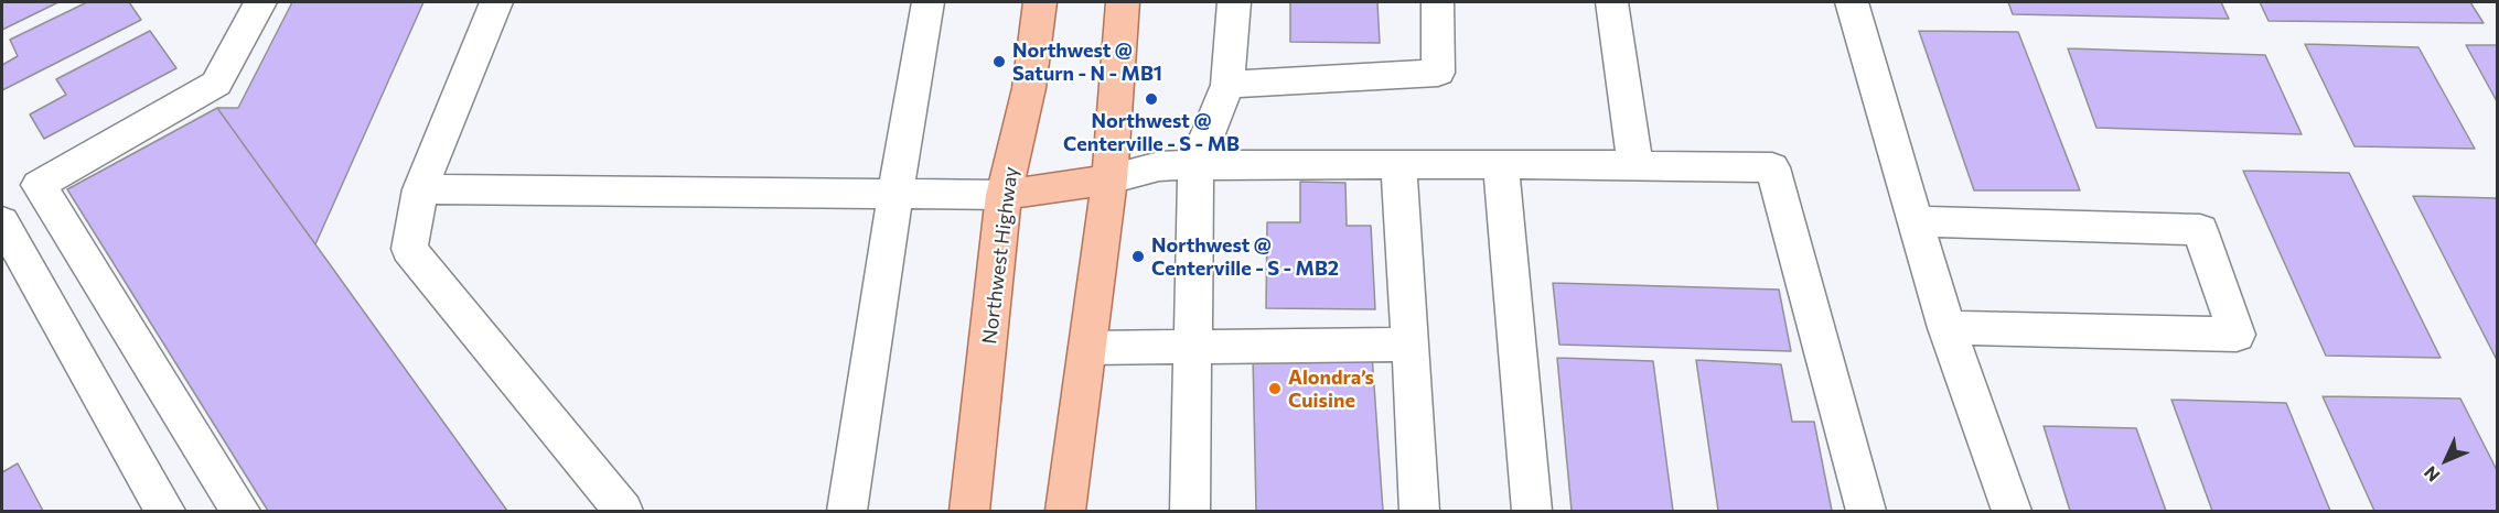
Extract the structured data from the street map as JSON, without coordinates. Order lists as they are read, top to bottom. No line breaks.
{"streets":{"main road":["Northwest Highway"]},"places":["Northwest @ Saturn - N - MB1","Northwest @ Centerville - S - MB","Northwest @ Centerville - S - MB2","Alondra’s Cuisine"],"north":"bottom left"}
